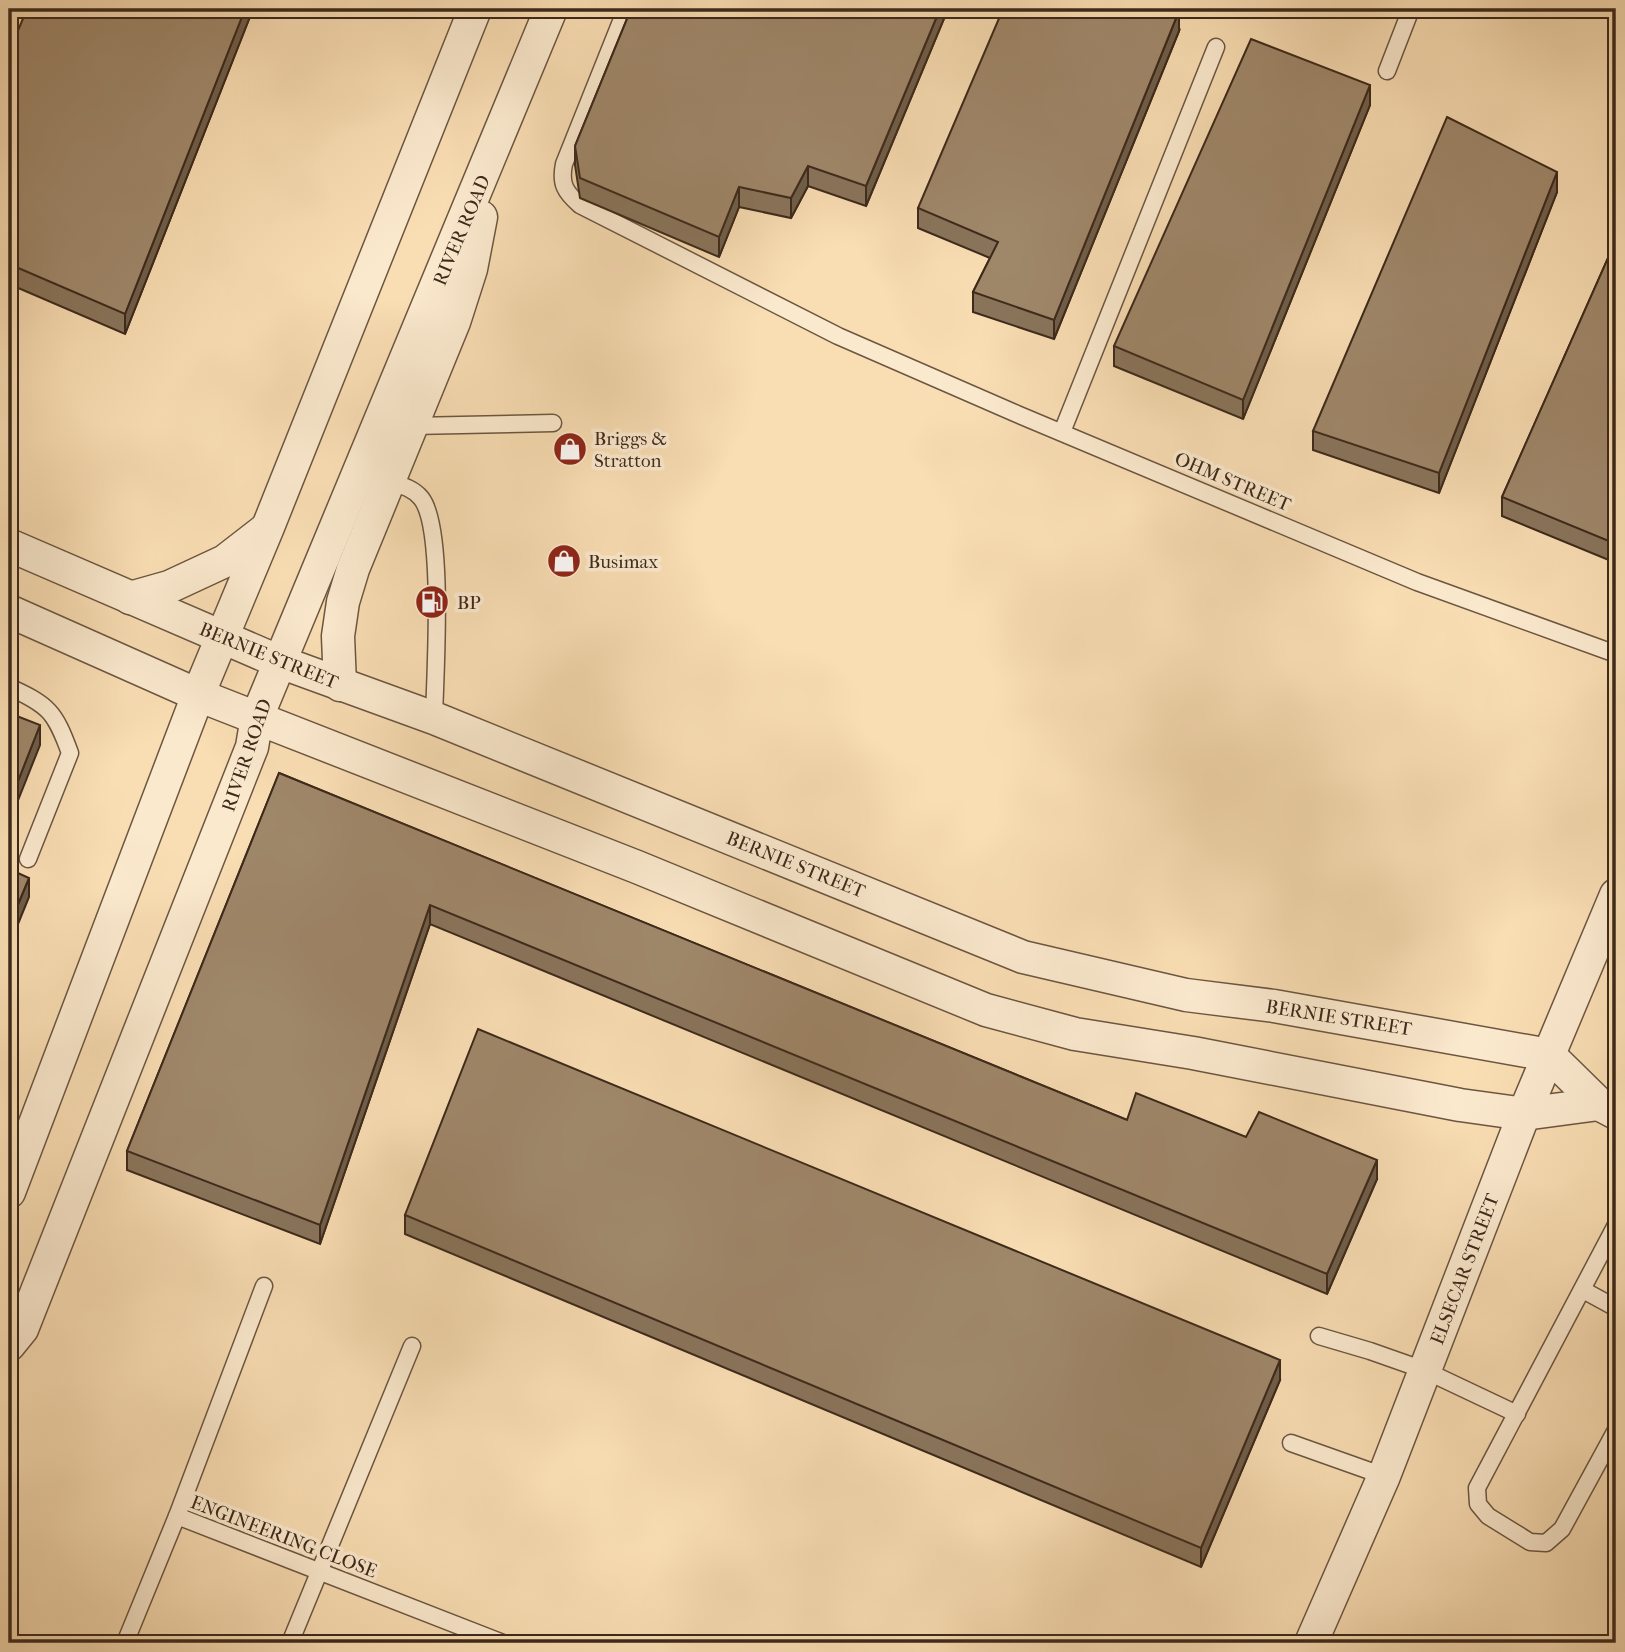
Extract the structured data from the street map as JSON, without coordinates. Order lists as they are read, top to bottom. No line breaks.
{"streets":{"street":["RIVER ROAD","BERNIE STREET","ELSECAR STREET"],"lane":["OHM STREET","ENGINEERING CLOSE"]},"crossings":[["RIVER ROAD","BERNIE STREET"],["BERNIE STREET","ELSECAR STREET"]],"places":{"shop":["Briggs & Stratton","Busimax"],"fuel station":["BP"]}}
